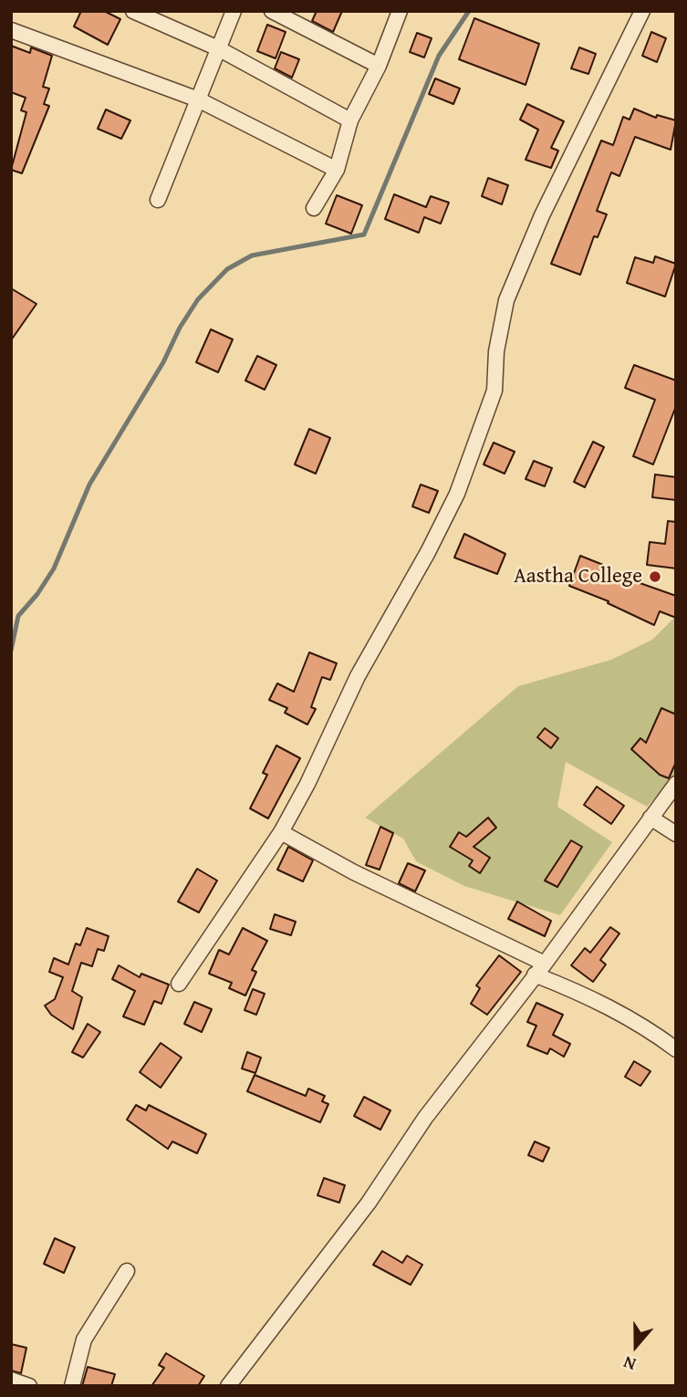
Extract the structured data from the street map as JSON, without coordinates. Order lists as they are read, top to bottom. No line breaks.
{"places":["Aastha College"],"north":"bottom"}
